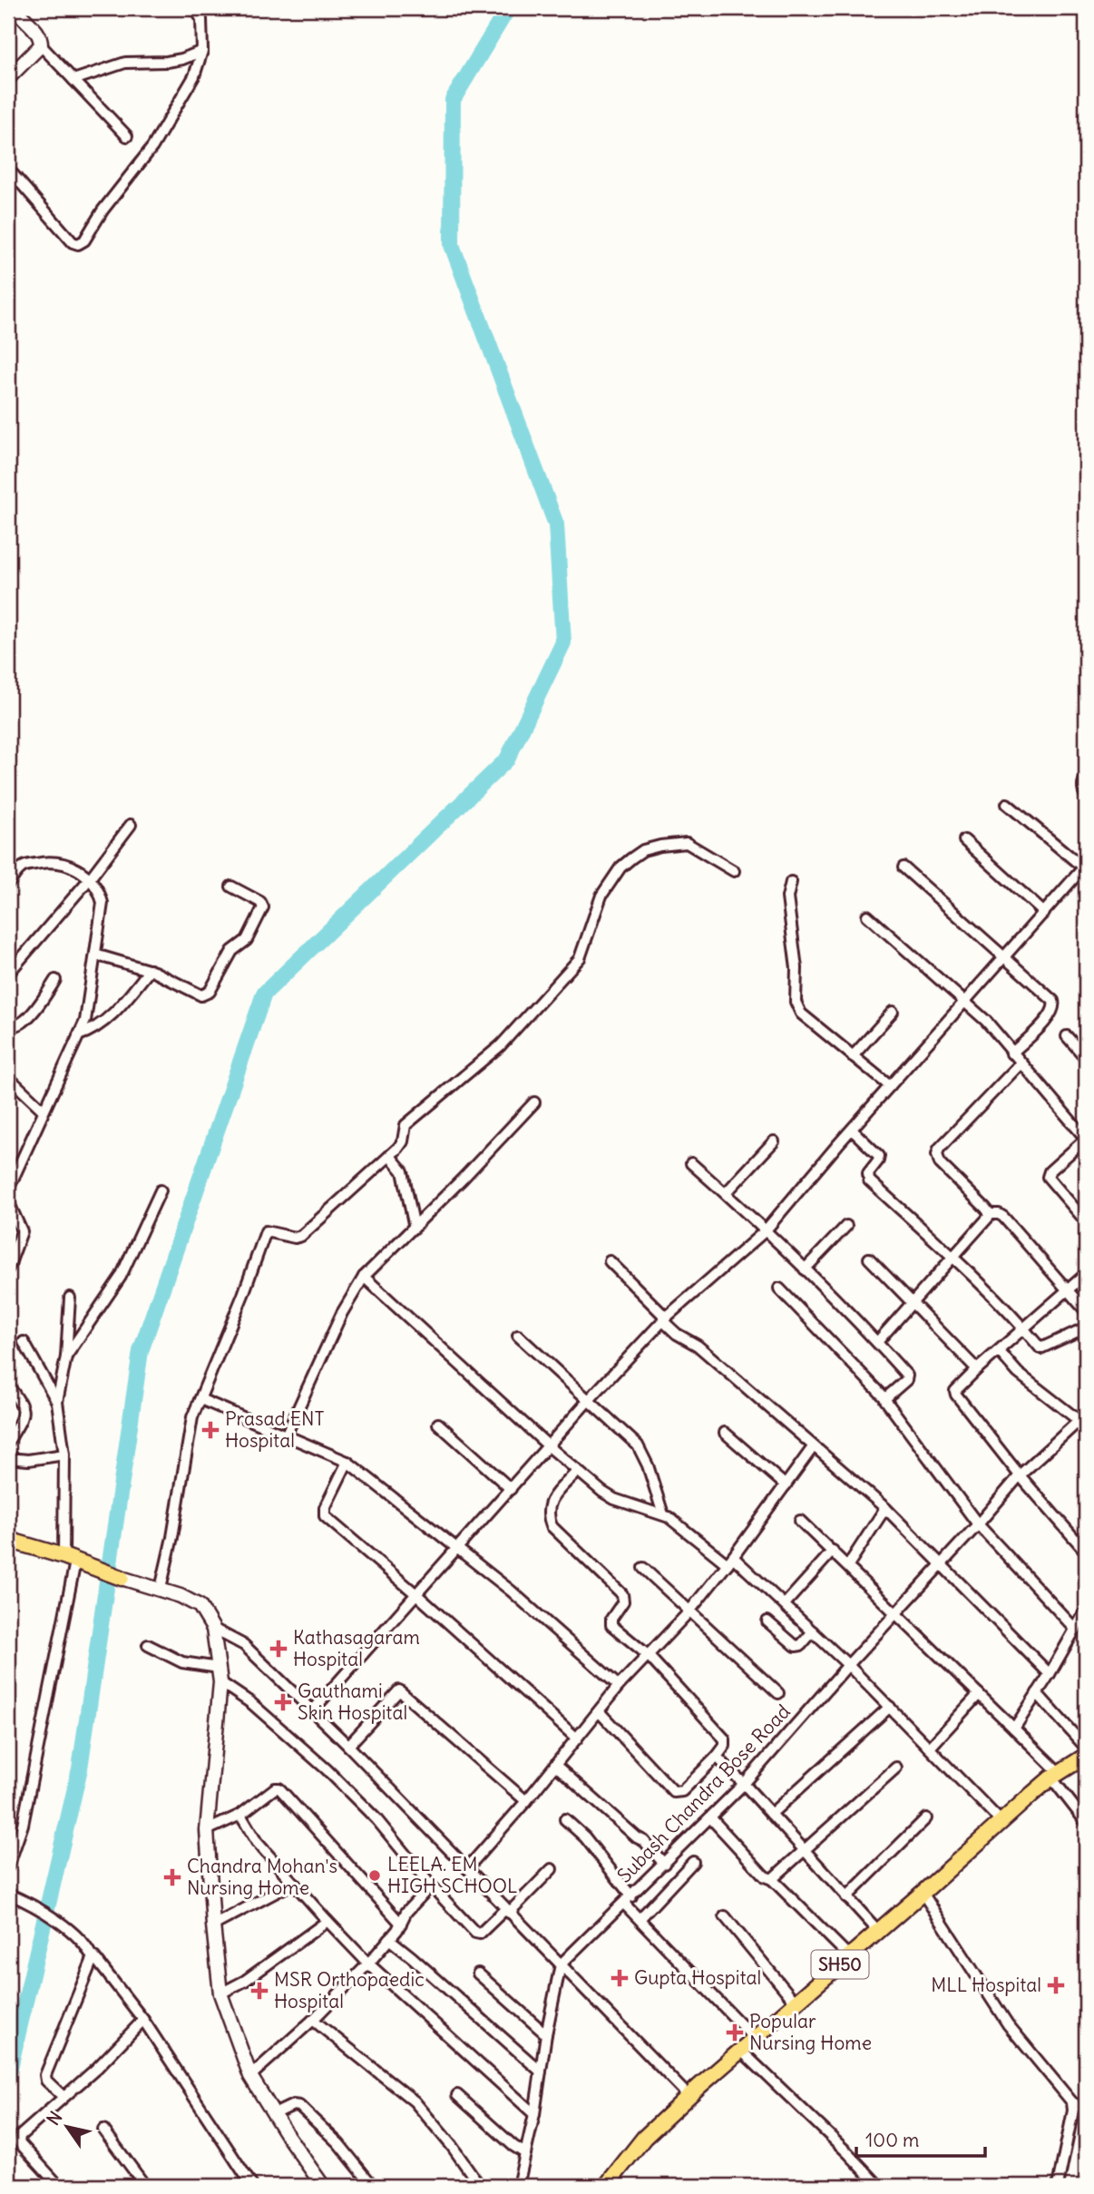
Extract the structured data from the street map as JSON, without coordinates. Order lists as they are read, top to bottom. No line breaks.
{"streets":{"main road":["SH50"],"street":["Subash Chandra Bose Road"]},"places":{"health":["Prasad ENT Hospital","Kathasagaram Hospital","Gauthami Skin Hospital","Chandra Mohan's Nursing Home","Gupta Hospital","MLL Hospital","MSR Orthopaedic Hospital","Popular Nursing Home"],"other":["LEELA. EM HIGH SCHOOL"]},"scale_bar":"100 m","north":"top left"}
